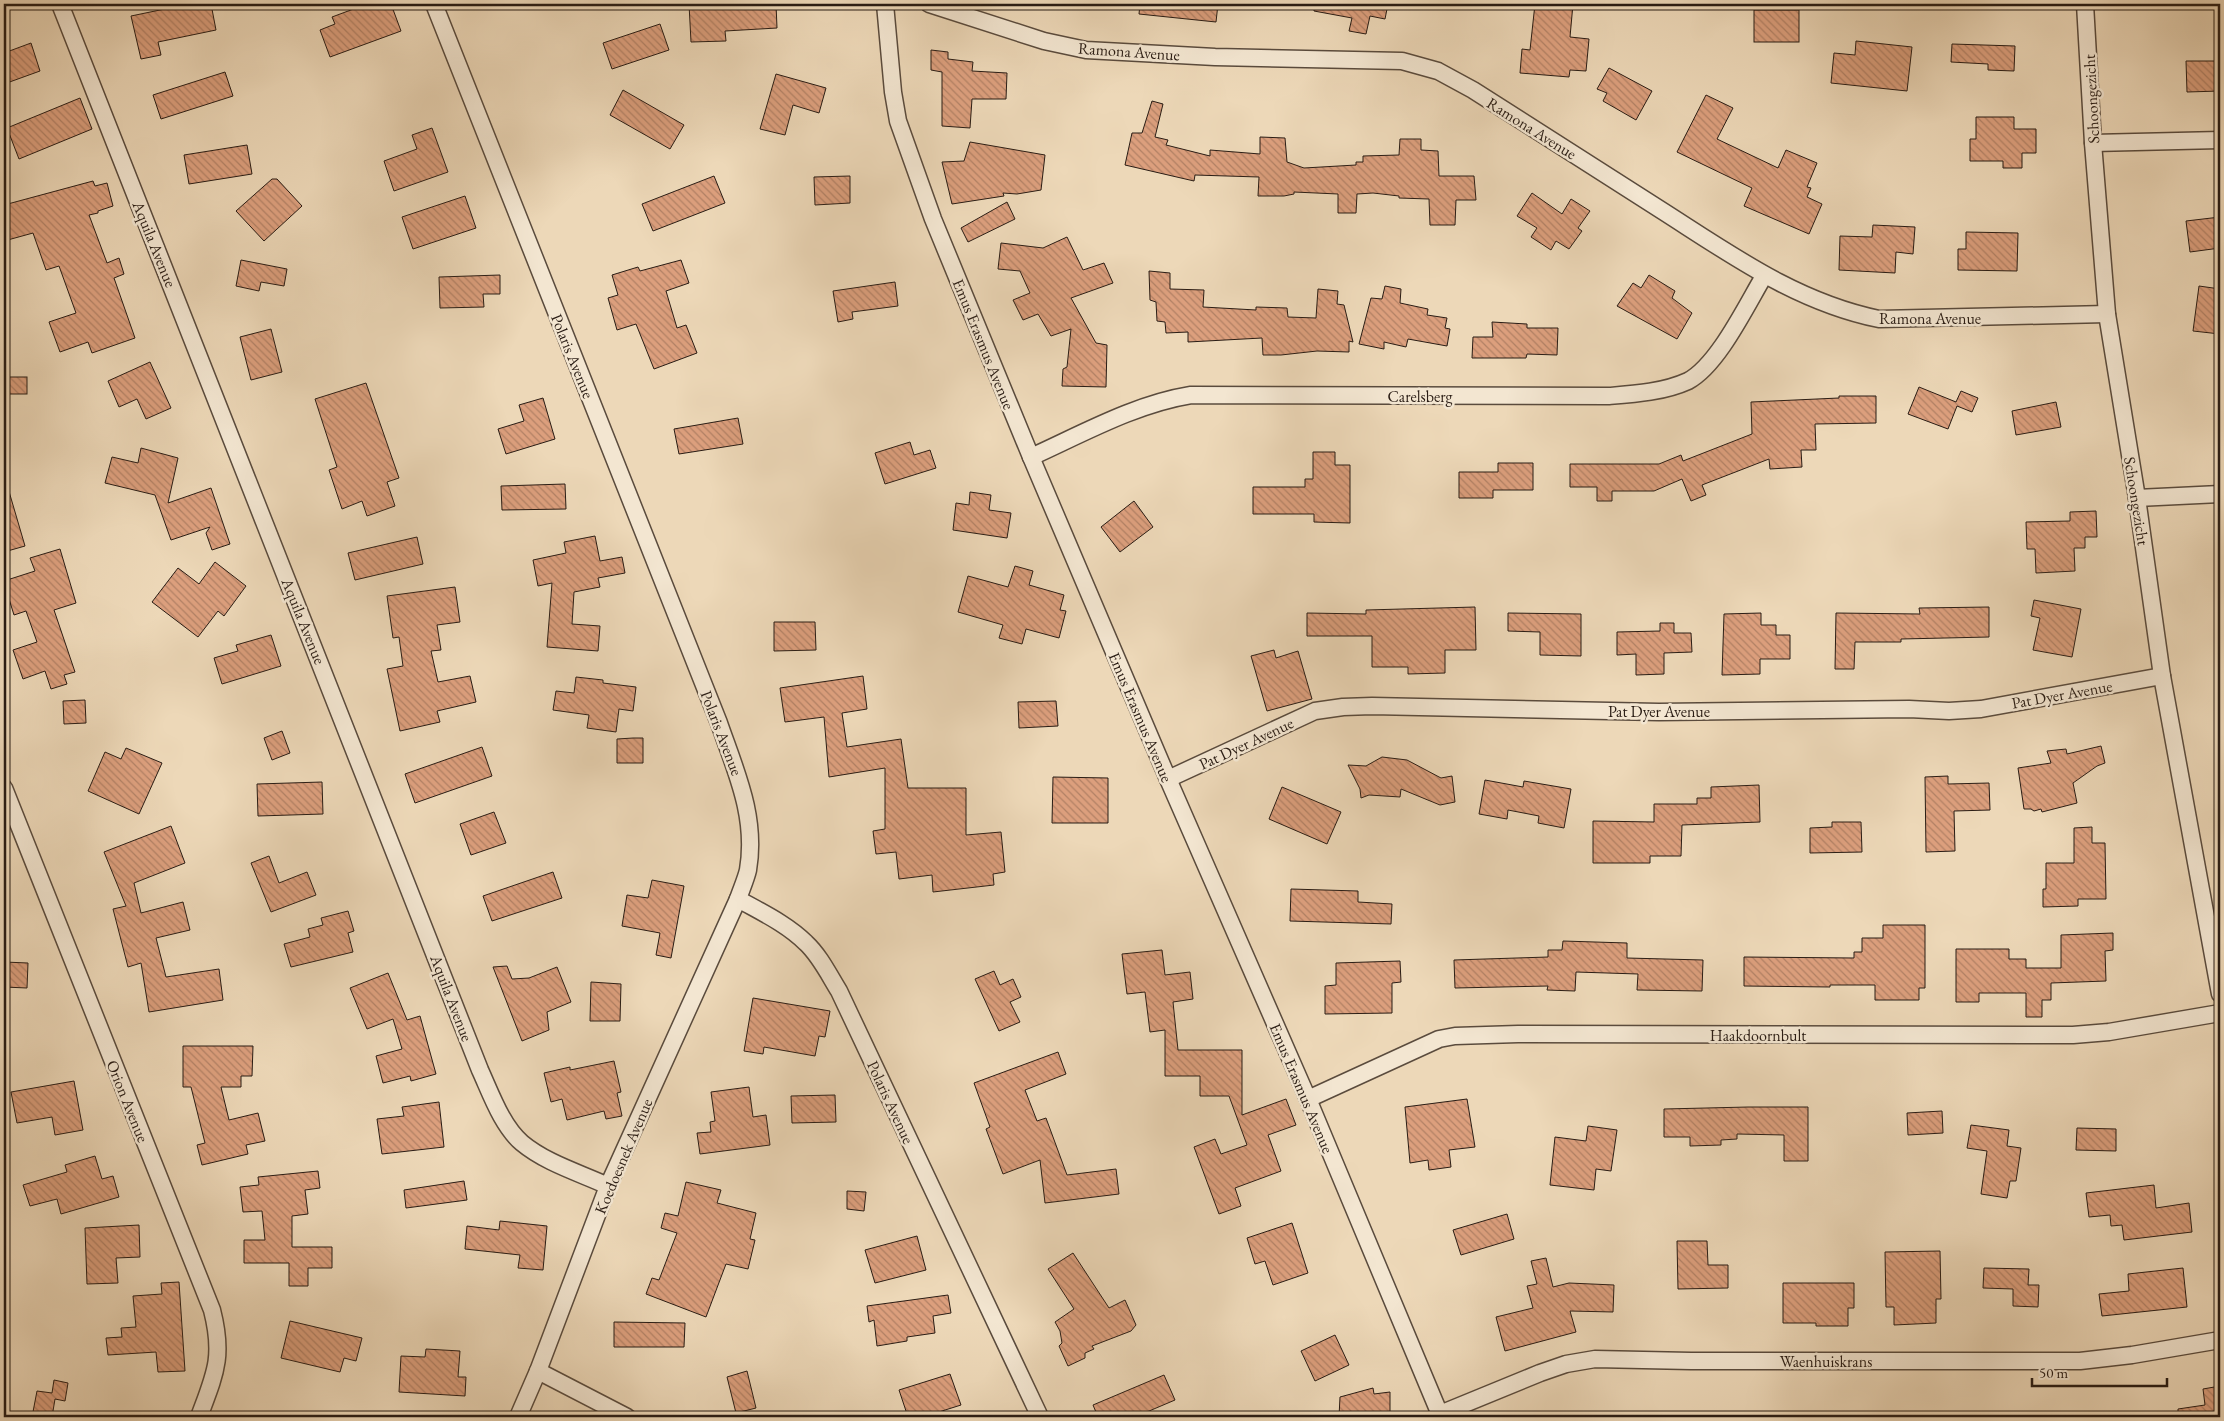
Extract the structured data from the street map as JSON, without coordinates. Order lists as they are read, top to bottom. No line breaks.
{"streets":{"street":["Ramona Avenue","Schoongezicht","Aquila Avenue","Emus Erasmus Avenue","Polaris Avenue","Carelsberg","Pat Dyer Avenue","Haakdoornbult","Orion Avenue","Koedoesnek Avenue","Waenhuiskrans"]},"crossings":[["Ramona Avenue","Schoongezicht"],["Ramona Avenue","Carelsberg"],["Schoongezicht","Pat Dyer Avenue"],["Aquila Avenue","Koedoesnek Avenue"],["Emus Erasmus Avenue","Carelsberg"],["Emus Erasmus Avenue","Pat Dyer Avenue"],["Emus Erasmus Avenue","Haakdoornbult"],["Emus Erasmus Avenue","Waenhuiskrans"],["Polaris Avenue","Koedoesnek Avenue"]],"scale_bar":"50 m"}
